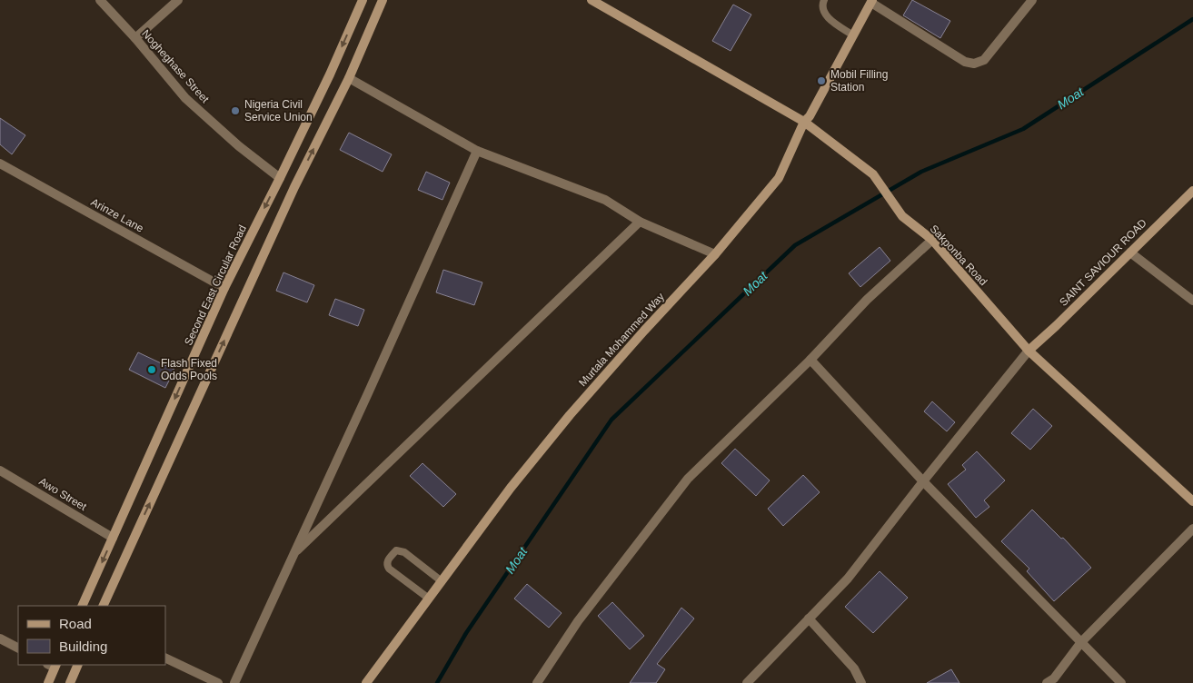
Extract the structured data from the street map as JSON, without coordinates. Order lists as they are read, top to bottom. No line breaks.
{"streets":{"main road":["Sakponba Road","SAINT SAVIOUR ROAD","Second East Circular Road","Murtala Mohammed Way"],"street":["Nogheghase Street","Arinze Lane","Awo Street"]},"crossings":[["Nogheghase Street","Second East Circular Road"],["Arinze Lane","Second East Circular Road"],["Sakponba Road","SAINT SAVIOUR ROAD"],["Sakponba Road","Murtala Mohammed Way"],["Second East Circular Road","Awo Street"]],"water":["Moat"],"places":["Mobil Filling Station","Nigeria Civil Service Union","Flash Fixed Odds Pools"],"legend":["Road","Building"]}
